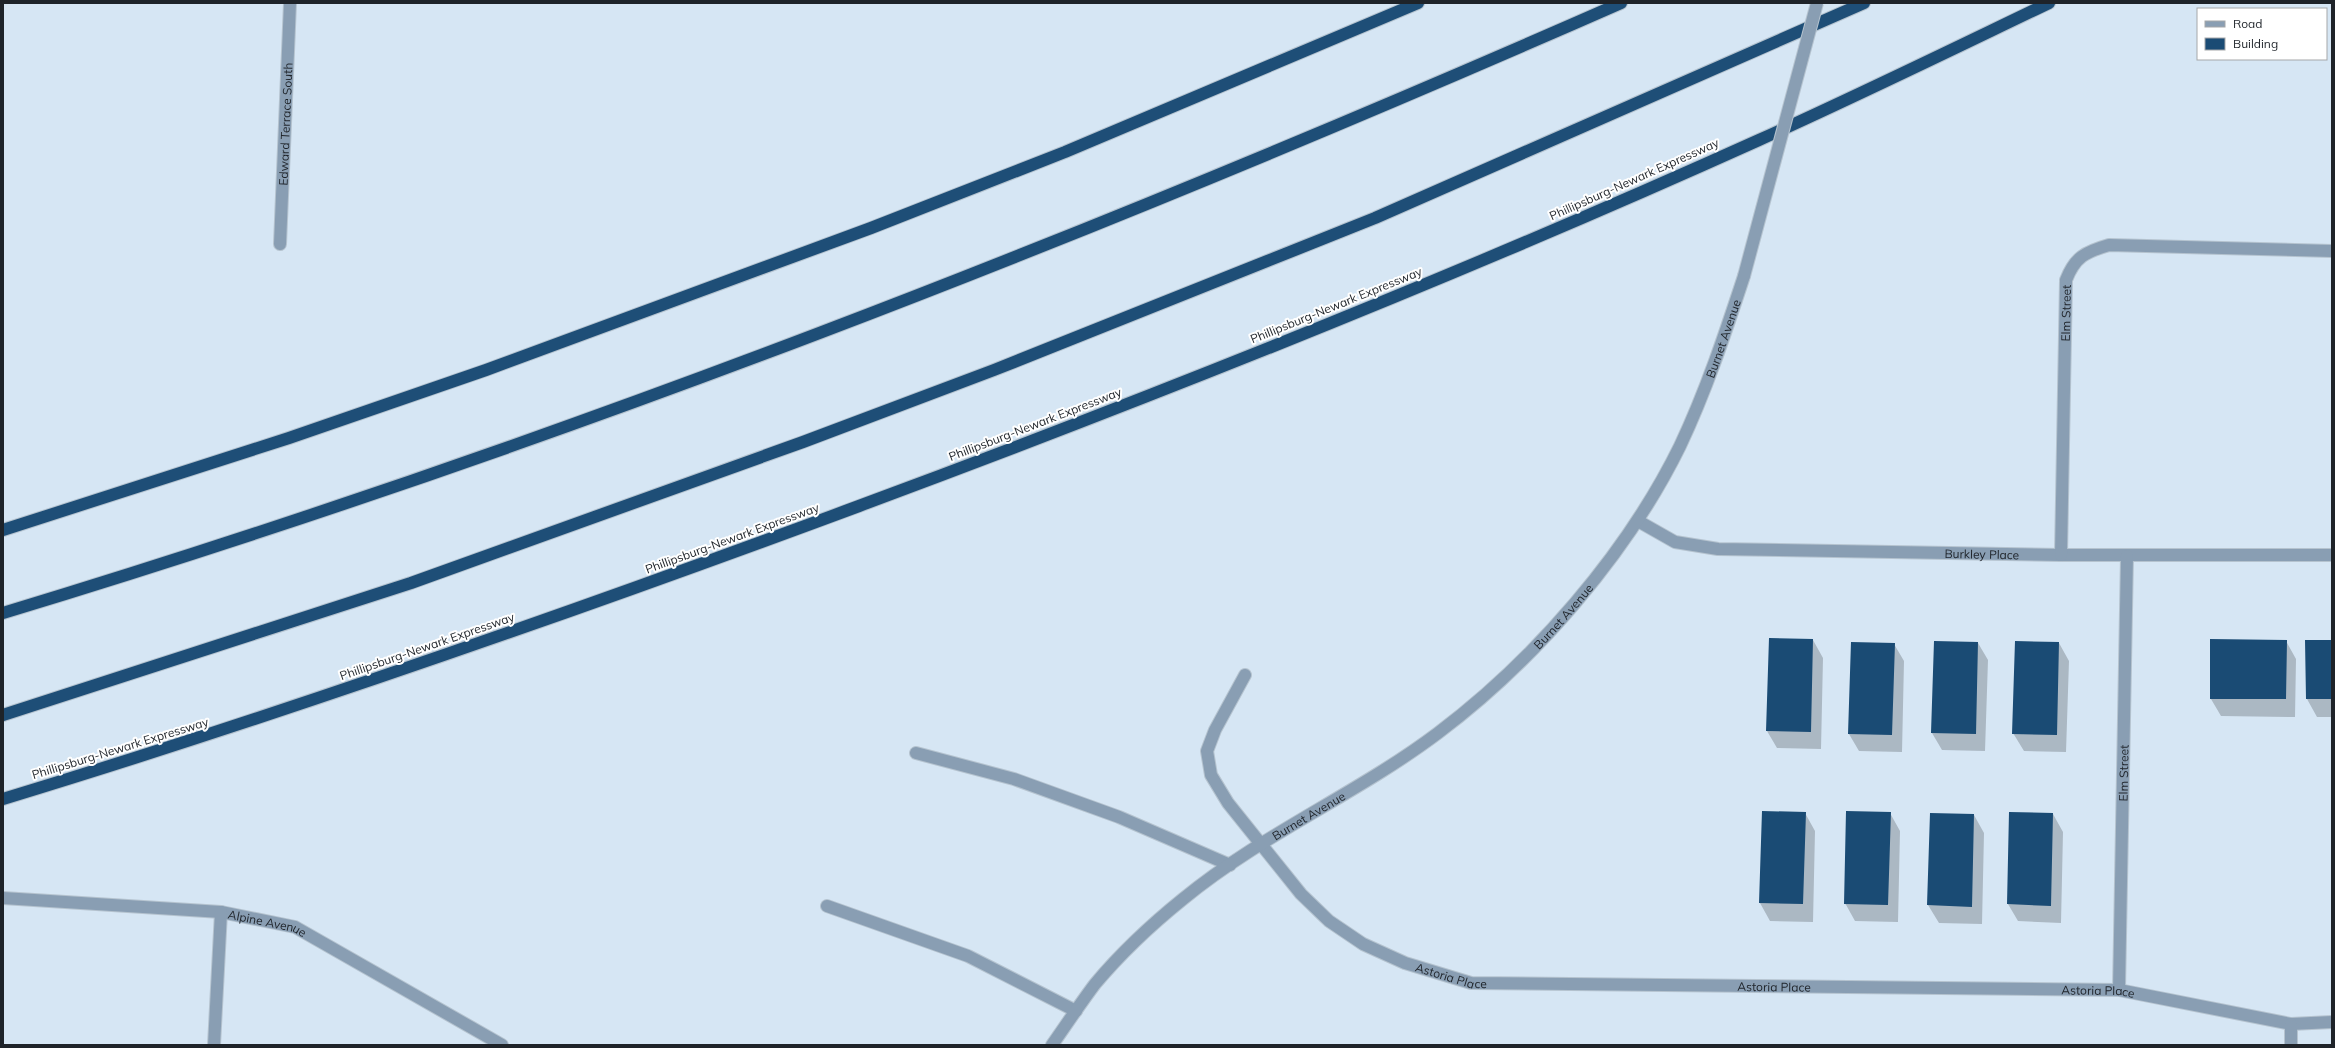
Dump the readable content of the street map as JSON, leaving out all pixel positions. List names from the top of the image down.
{
  "streets": {
    "highway": ["Phillipsburg-Newark Expressway"],
    "street": [
      "Edward Terrace South",
      "Elm Street",
      "Burnet Avenue",
      "Burkley Place",
      "Alpine Avenue",
      "Astoria Place"
    ]
  },
  "crossings": [
    ["Elm Street", "Burkley Place"],
    ["Elm Street", "Astoria Place"],
    ["Burnet Avenue", "Burkley Place"],
    ["Burnet Avenue", "Astoria Place"]
  ],
  "legend": ["Road", "Building"]
}
